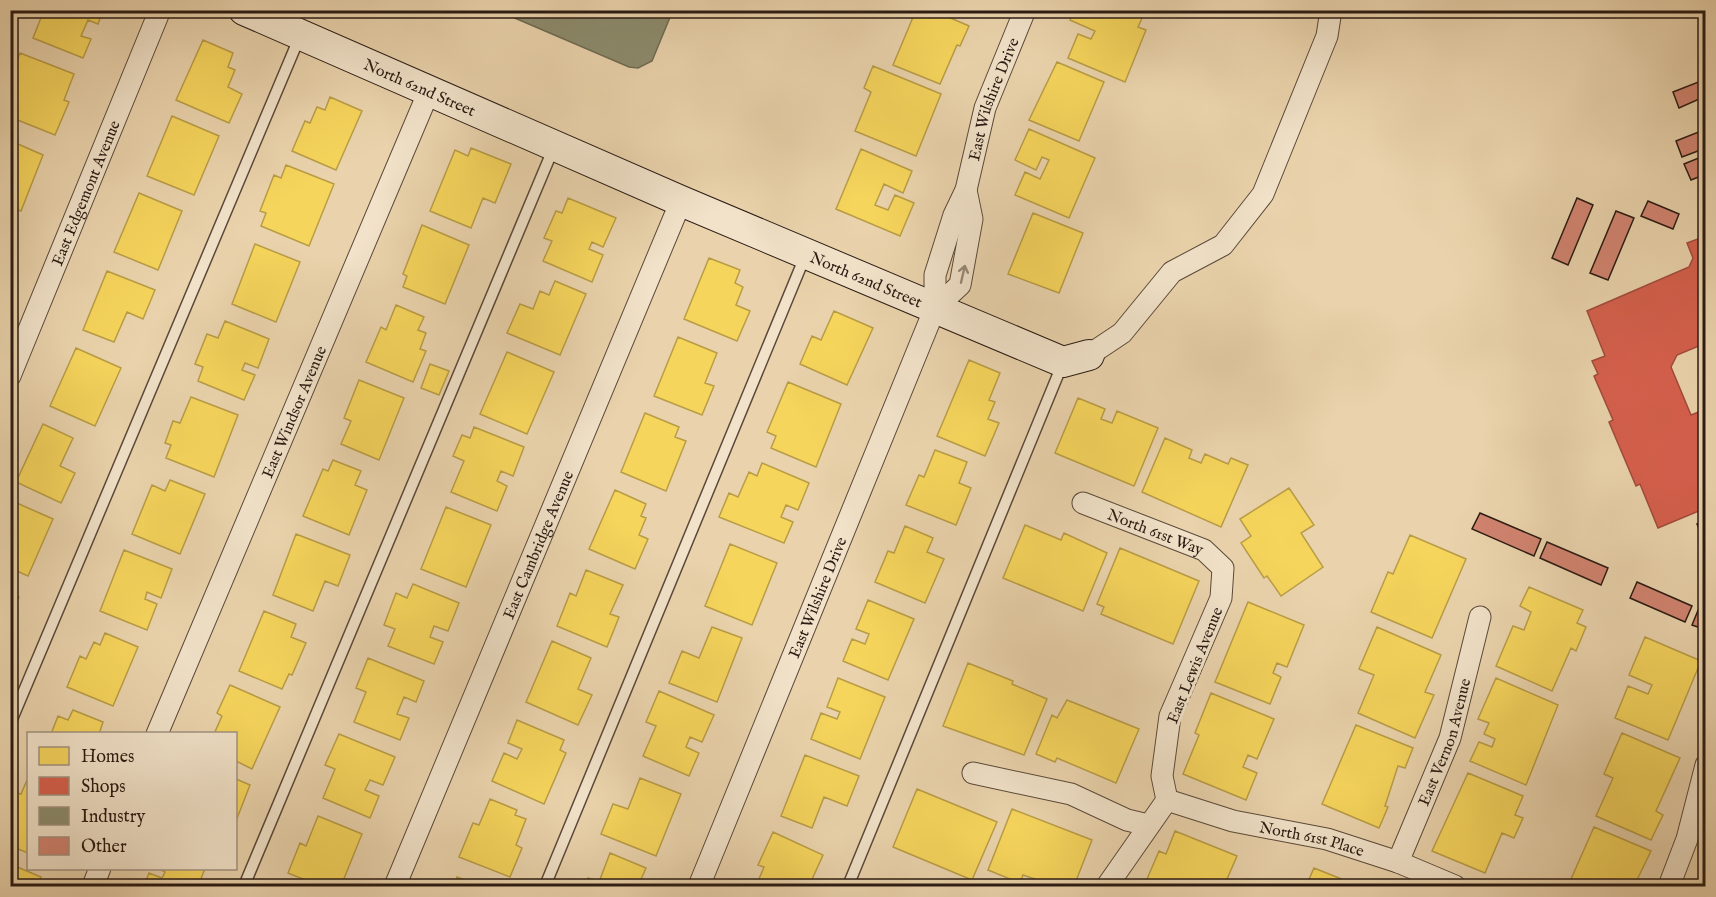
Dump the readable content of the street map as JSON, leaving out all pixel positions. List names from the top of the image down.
{
  "streets": {
    "street": [
      "North 62nd Street",
      "East Wilshire Drive",
      "East Edgemont Avenue",
      "East Windsor Avenue",
      "North 61st Way",
      "East Cambridge Avenue",
      "East Lewis Avenue",
      "East Vernon Avenue",
      "North 61st Place"
    ]
  },
  "crossings": [
    ["North 62nd Street", "East Wilshire Drive"],
    ["North 62nd Street", "East Windsor Avenue"],
    ["North 62nd Street", "East Cambridge Avenue"],
    ["North 61st Way", "East Lewis Avenue"],
    ["East Lewis Avenue", "North 61st Place"],
    ["East Vernon Avenue", "North 61st Place"]
  ],
  "legend": [
    "Homes",
    "Shops",
    "Industry",
    "Other"
  ]
}
